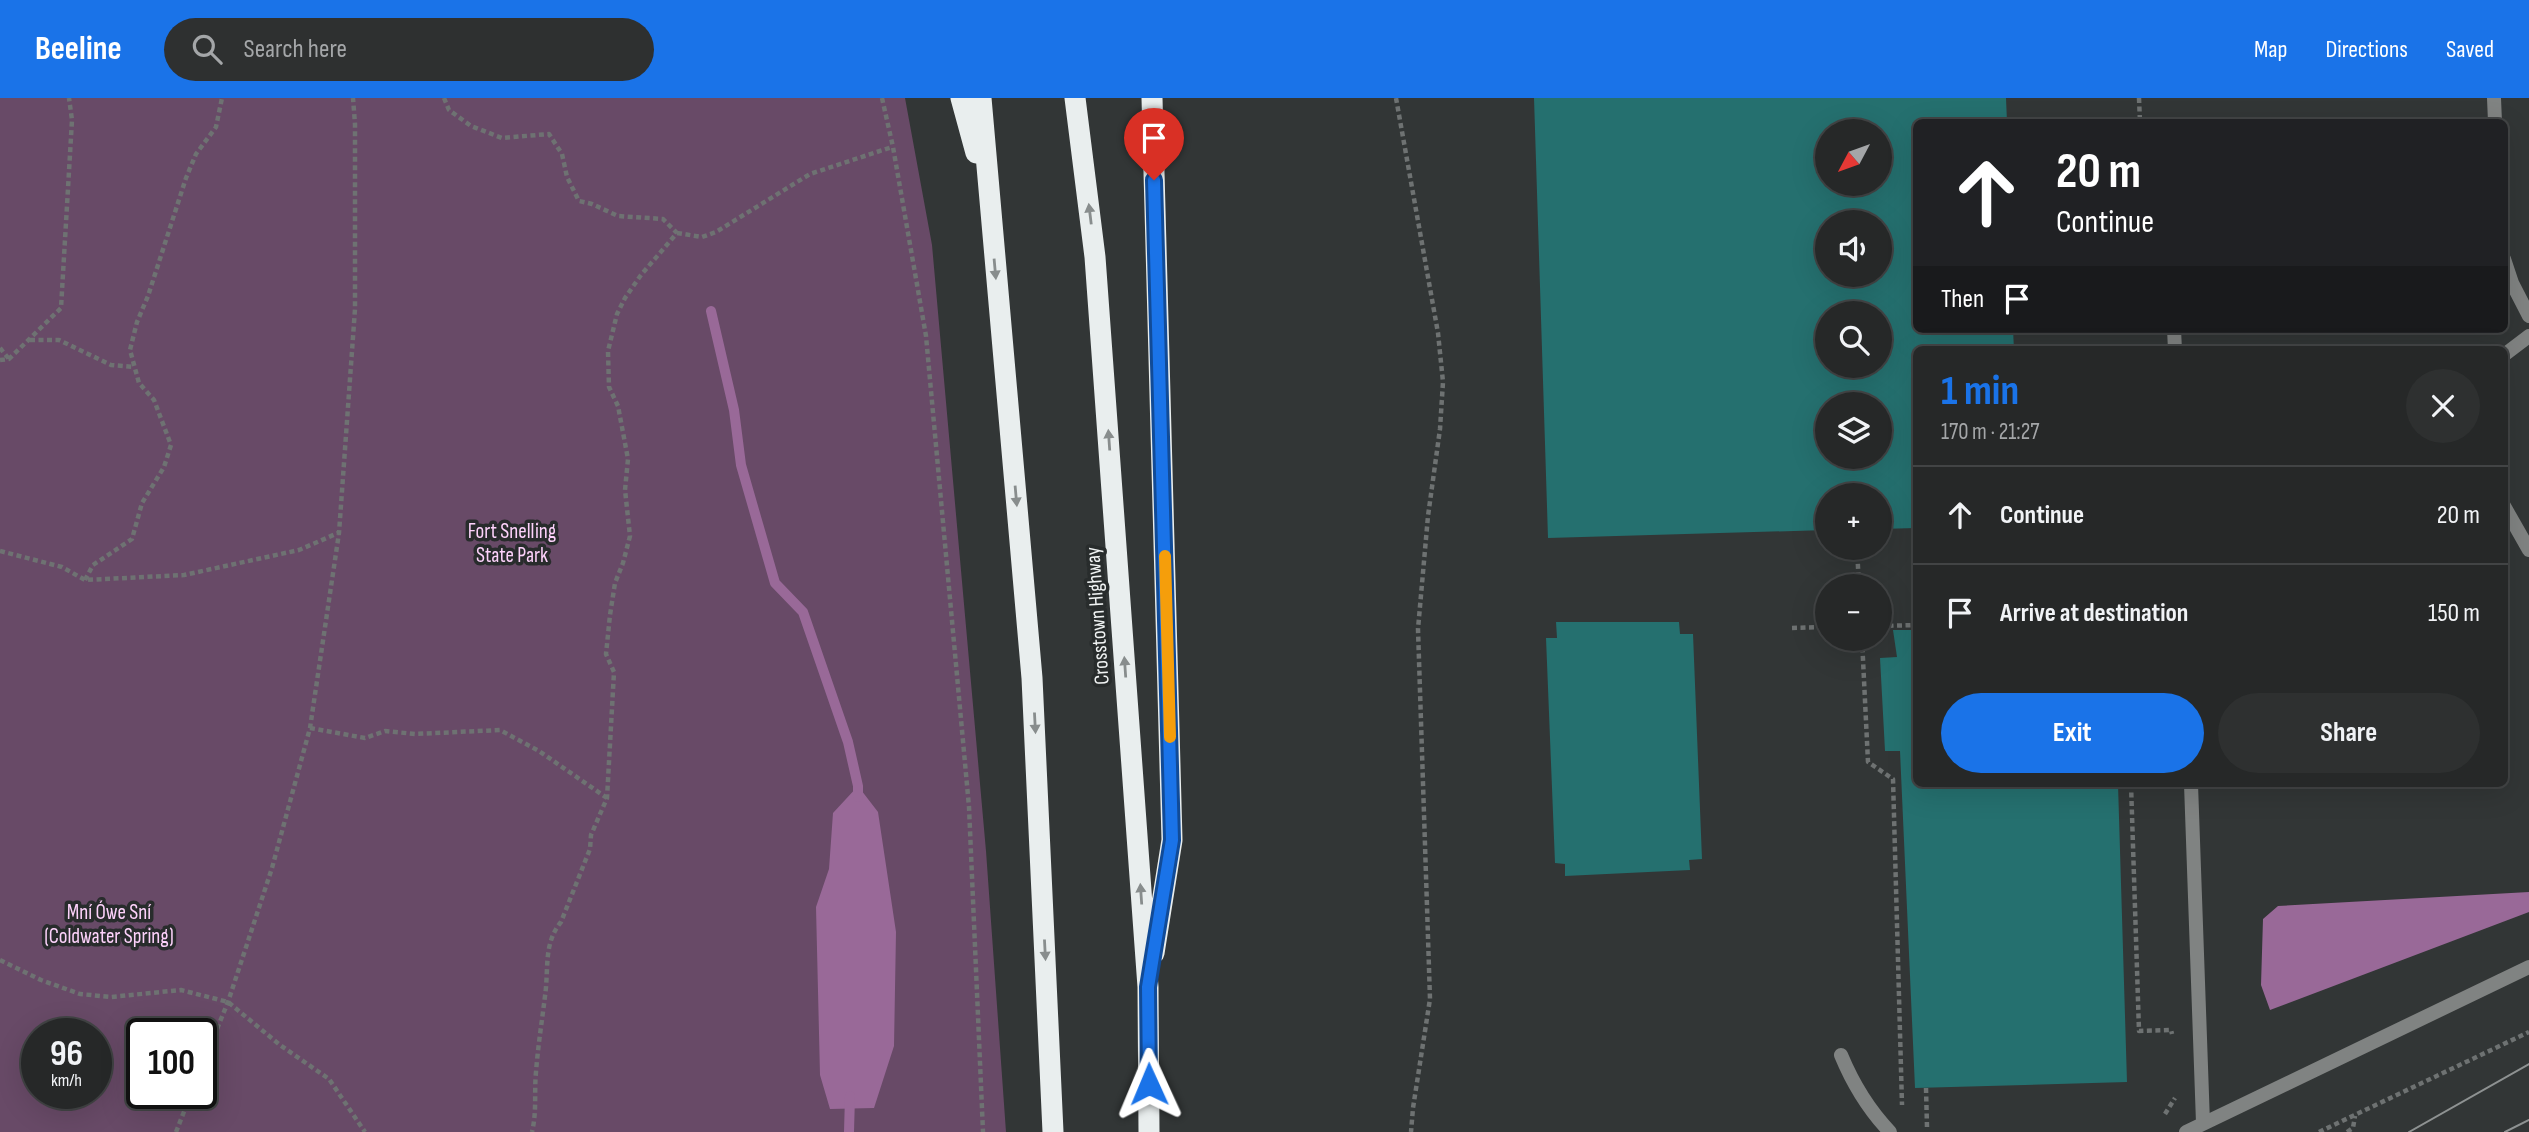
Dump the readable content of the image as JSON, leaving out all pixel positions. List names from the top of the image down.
{
  "streets": {
    "highway": ["Crosstown Highway"]
  },
  "parks": ["Fort Snelling State Park", "Mní Ówe Sní (Coldwater Spring)"],
  "north": "bottom left",
  "page": {
    "header": "Beeline",
    "search": "Search here",
    "nav": ["Map", "Directions", "Saved"],
    "map_buttons": ["+", "−"],
    "turn": ["20 m", "Continue"],
    "then": "Then",
    "heading": ["1 min", "170 m · 21:27"],
    "list": [
      {
        "name": "Continue",
        "value": "20 m"
      },
      {
        "name": "Arrive at destination",
        "value": "150 m"
      }
    ],
    "buttons": ["Exit", "Share"],
    "speed": "96 km/h",
    "limit": "100"
  }
}
